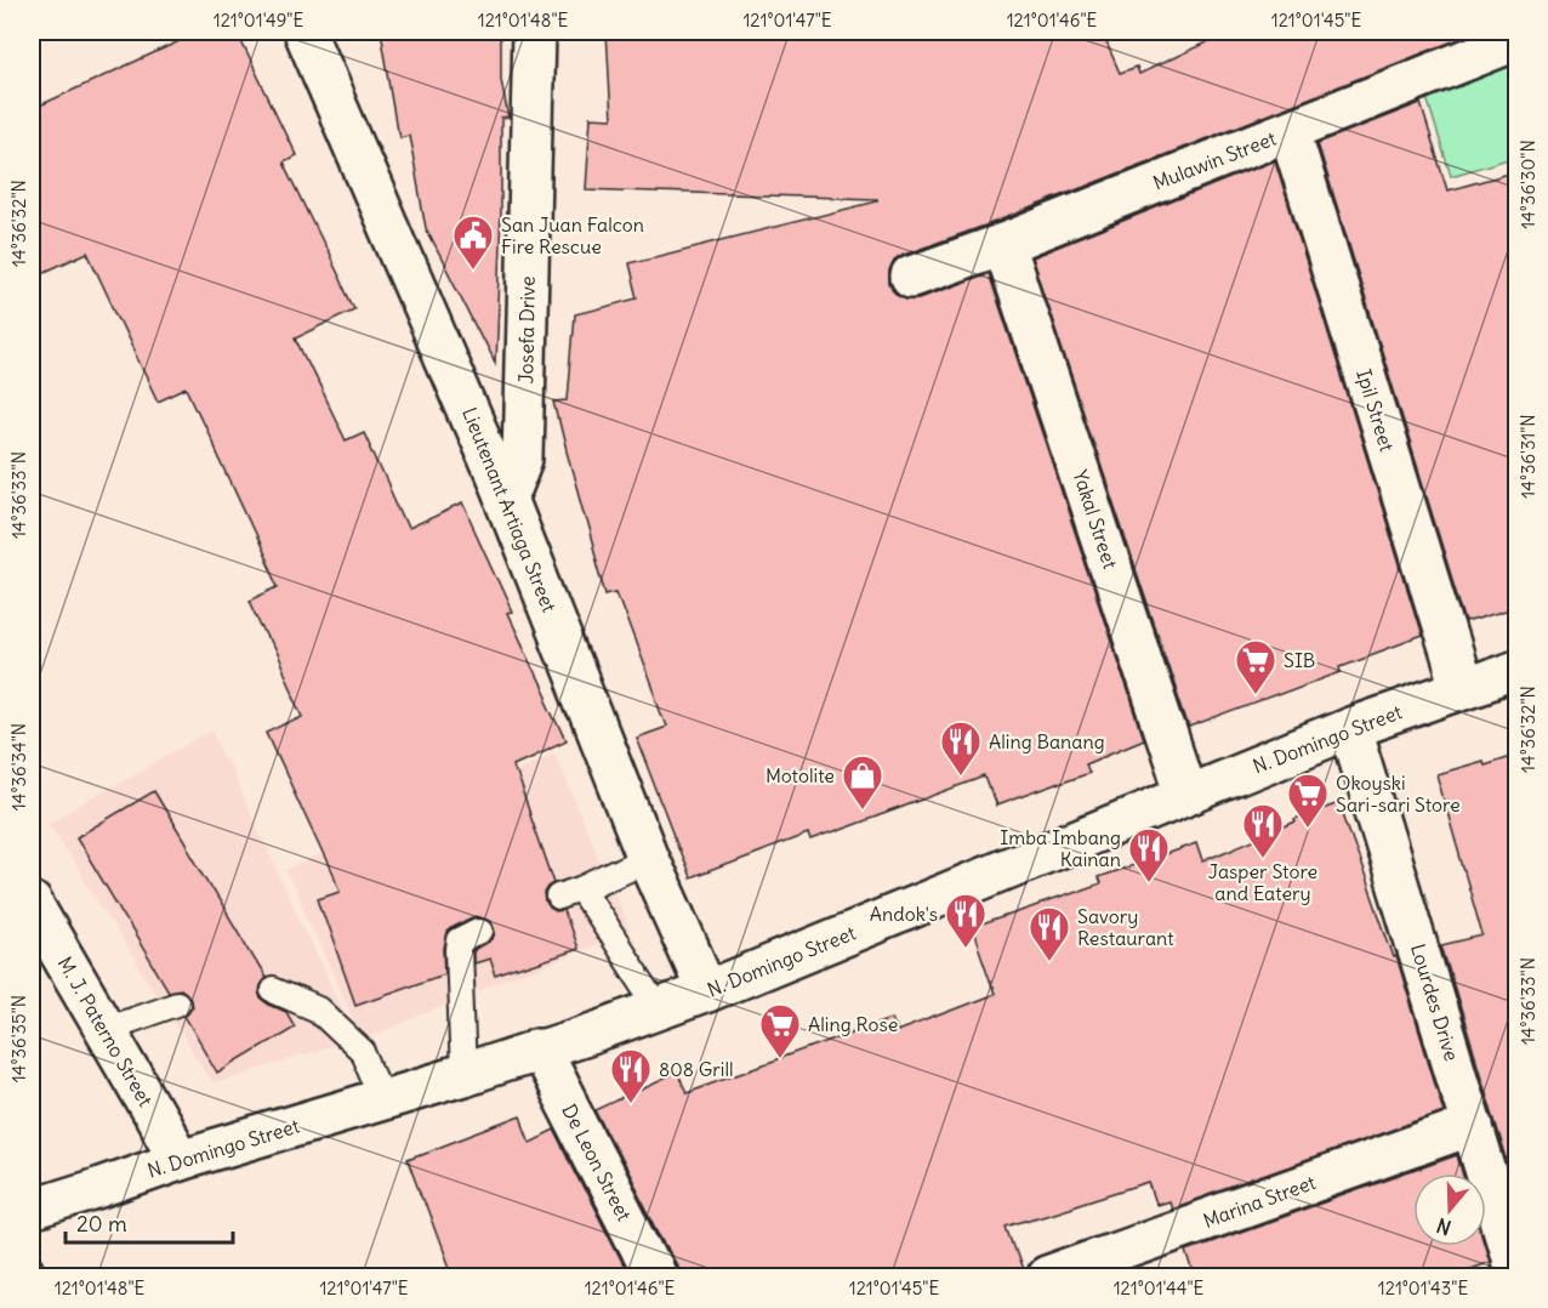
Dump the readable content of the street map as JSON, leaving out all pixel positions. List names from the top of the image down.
{
  "streets": {
    "street": [
      "Mulawin Street",
      "Josefa Drive",
      "Ipil Street",
      "Lieutenant Artiaga Street",
      "Yakal Street",
      "N. Domingo Street",
      "Lourdes Drive",
      "M. J. Paterno Street",
      "De Leon Street",
      "Marina Street"
    ]
  },
  "crossings": [
    ["Mulawin Street", "Ipil Street"],
    ["Mulawin Street", "Yakal Street"],
    ["Josefa Drive", "Lieutenant Artiaga Street"],
    ["Ipil Street", "N. Domingo Street"],
    ["Lieutenant Artiaga Street", "N. Domingo Street"],
    ["Yakal Street", "N. Domingo Street"],
    ["N. Domingo Street", "Lourdes Drive"],
    ["N. Domingo Street", "M. J. Paterno Street"],
    ["N. Domingo Street", "De Leon Street"],
    ["Lourdes Drive", "Marina Street"]
  ],
  "places": {
    "public building": ["San Juan Falcon Fire Rescue"],
    "supermarket": ["SIB", "Okoyski Sari-sari Store", "Aling Rose"],
    "restaurant": [
      "Aling Banang",
      "Jasper Store and Eatery",
      "Imba Imbang Kainan",
      "Andok's",
      "Savory Restaurant",
      "808 Grill"
    ],
    "shop": ["Motolite"]
  },
  "scale_bar": "20 m",
  "north": "bottom",
  "coordinates": [
    "121°01'49\"E",
    "121°01'48\"E",
    "121°01'47\"E",
    "121°01'46\"E",
    "121°01'45\"E",
    "14°36'30\"N",
    "14°36'32\"N",
    "14°36'31\"N",
    "14°36'33\"N",
    "14°36'34\"N",
    "14°36'35\"N",
    "121°01'44\"E",
    "121°01'43\"E"
  ]
}
